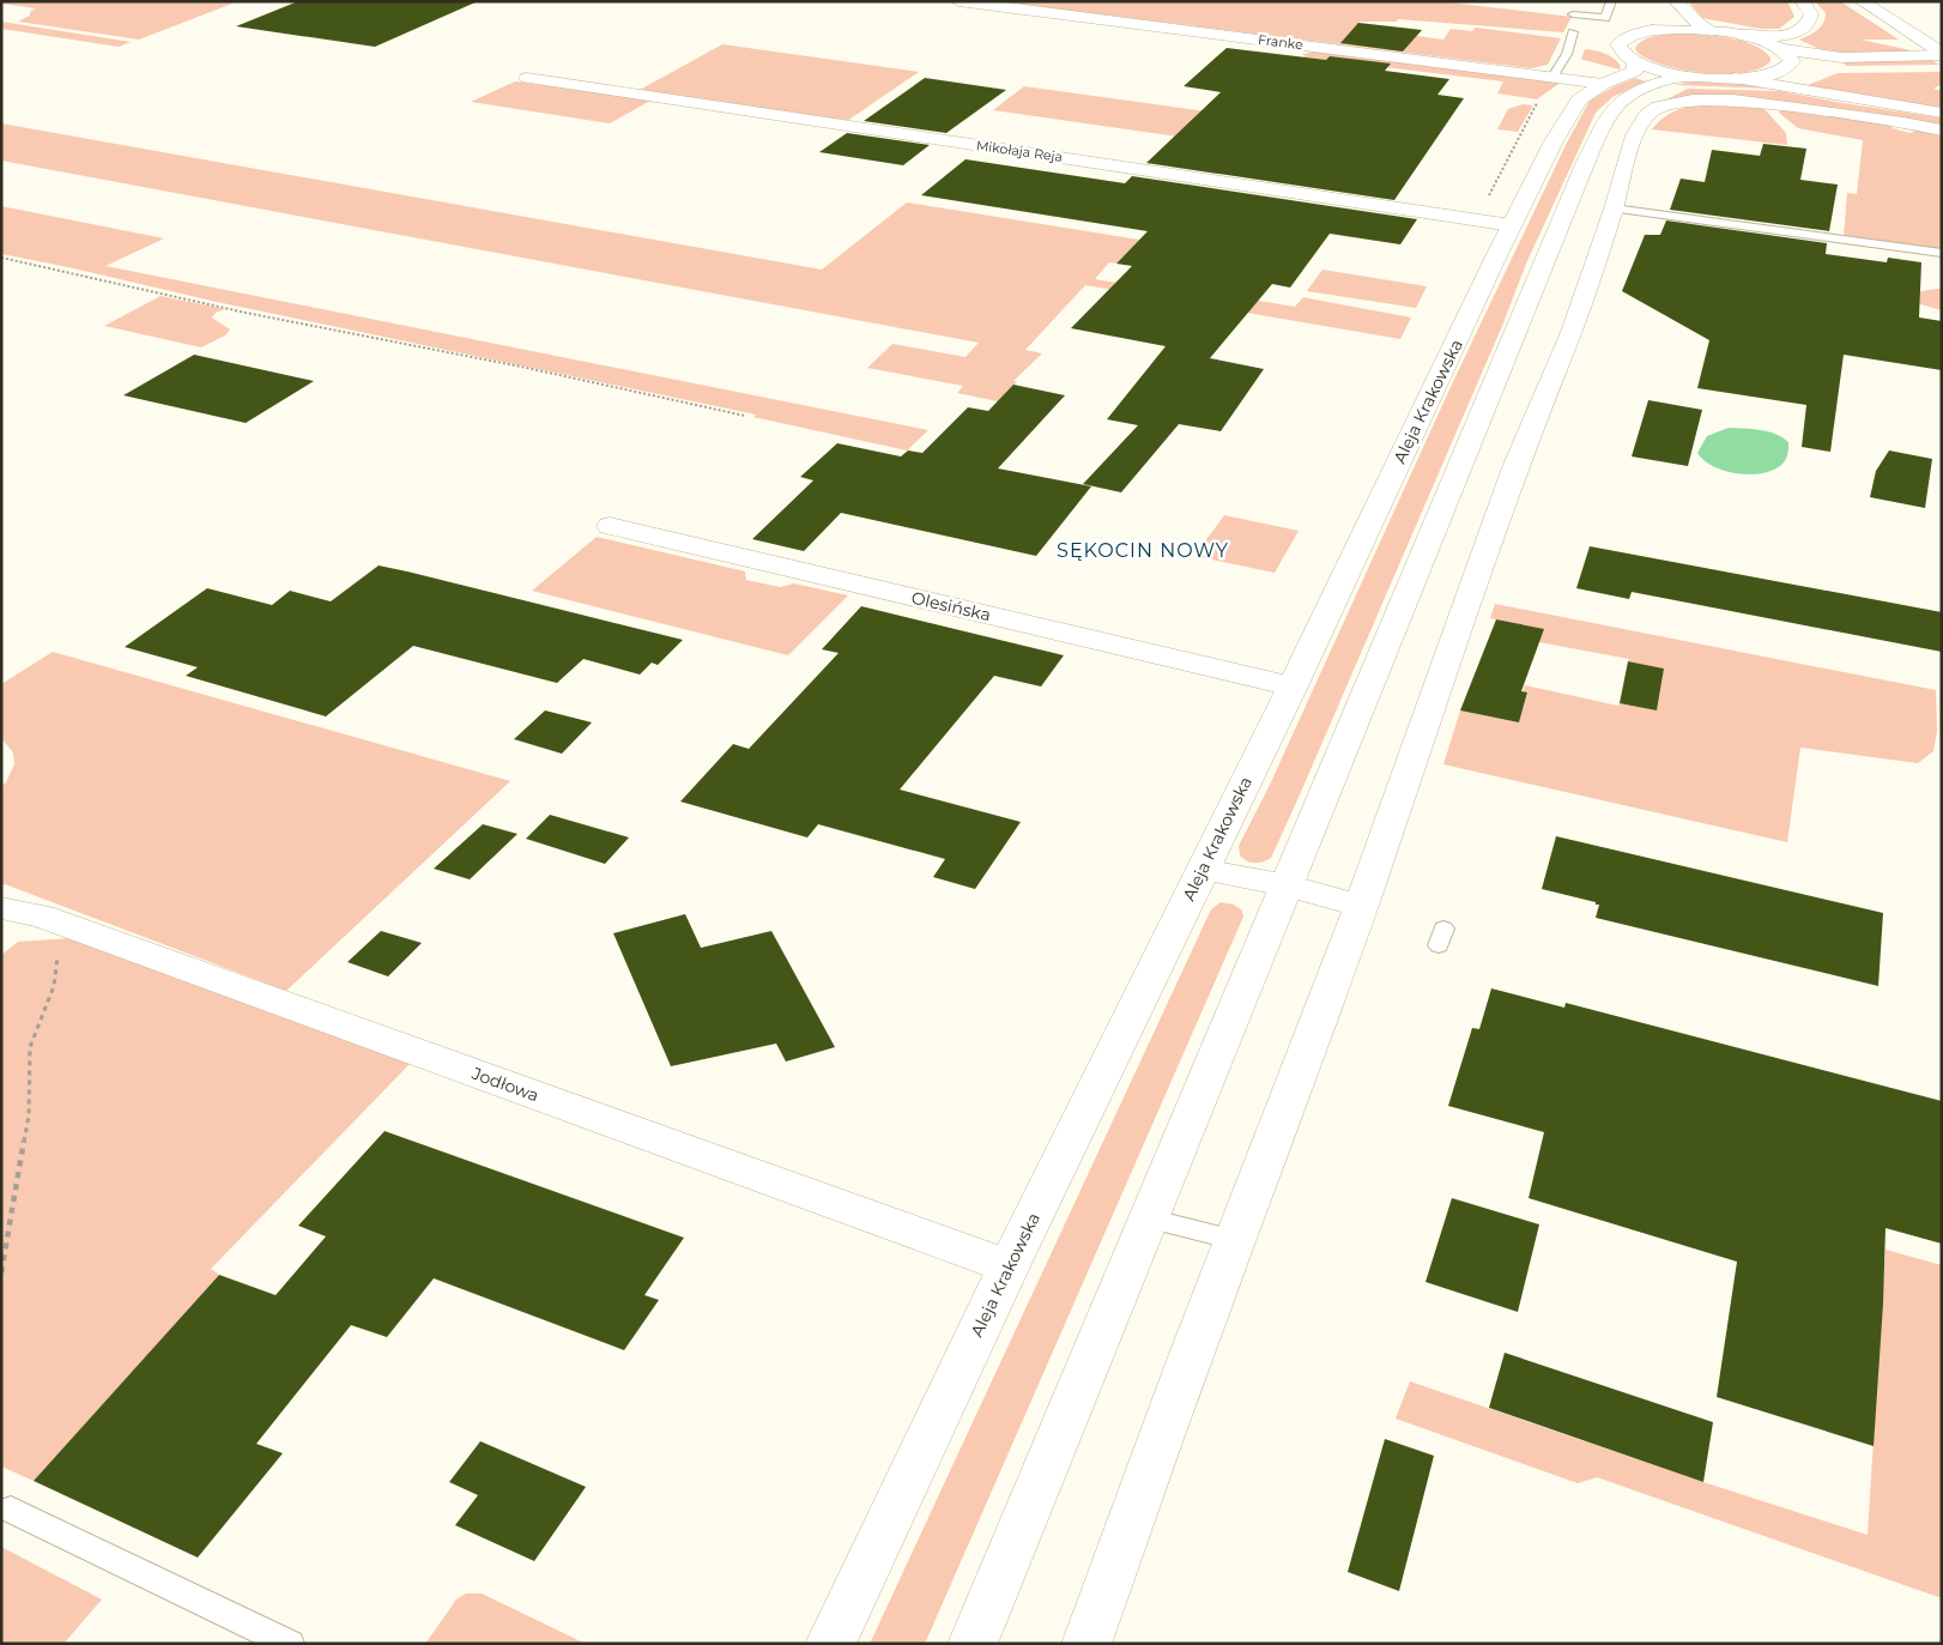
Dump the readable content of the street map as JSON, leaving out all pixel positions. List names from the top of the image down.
{
  "streets": {
    "main road": [
      "Franke",
      "Mikołaja Reja",
      "Aleja Krakowska",
      "Olesińska",
      "Jodłowa"
    ]
  },
  "crossings": [
    ["Franke", "Aleja Krakowska"],
    ["Mikołaja Reja", "Aleja Krakowska"],
    ["Aleja Krakowska", "Olesińska"],
    ["Aleja Krakowska", "Jodłowa"]
  ],
  "districts": ["SĘKOCIN NOWY"]
}
